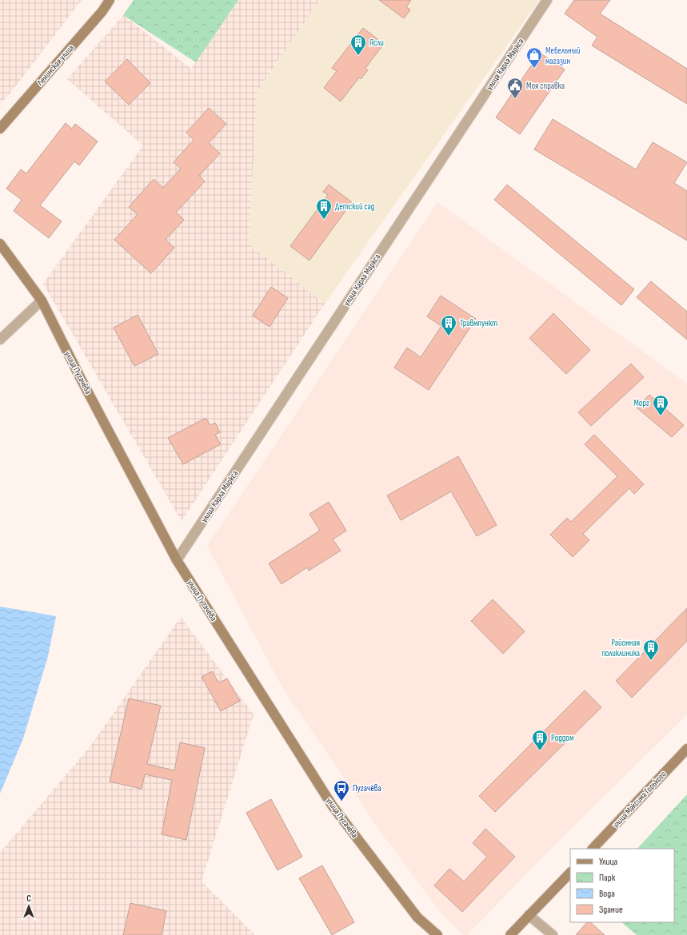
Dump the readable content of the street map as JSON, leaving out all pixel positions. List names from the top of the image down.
{
  "streets": {
    "street": [
      "улица Карла Маркса",
      "Ленинская улица",
      "улица Пугачёва",
      "улица Максима Горького"
    ]
  },
  "crossings": [
    ["улица Карла Маркса", "улица Пугачёва"]
  ],
  "places": {
    "building": [
      "Ясли",
      "Детский сад",
      "Травмпункт",
      "Морг",
      "Районная поликлиника",
      "Роддом"
    ],
    "shop": ["Мебельный магазин"],
    "public building": ["Моя справка"],
    "bus stop": ["Пугачёва"]
  },
  "legend": [
    "Улица",
    "Парк",
    "Вода",
    "Здание"
  ],
  "north": "top"
}
